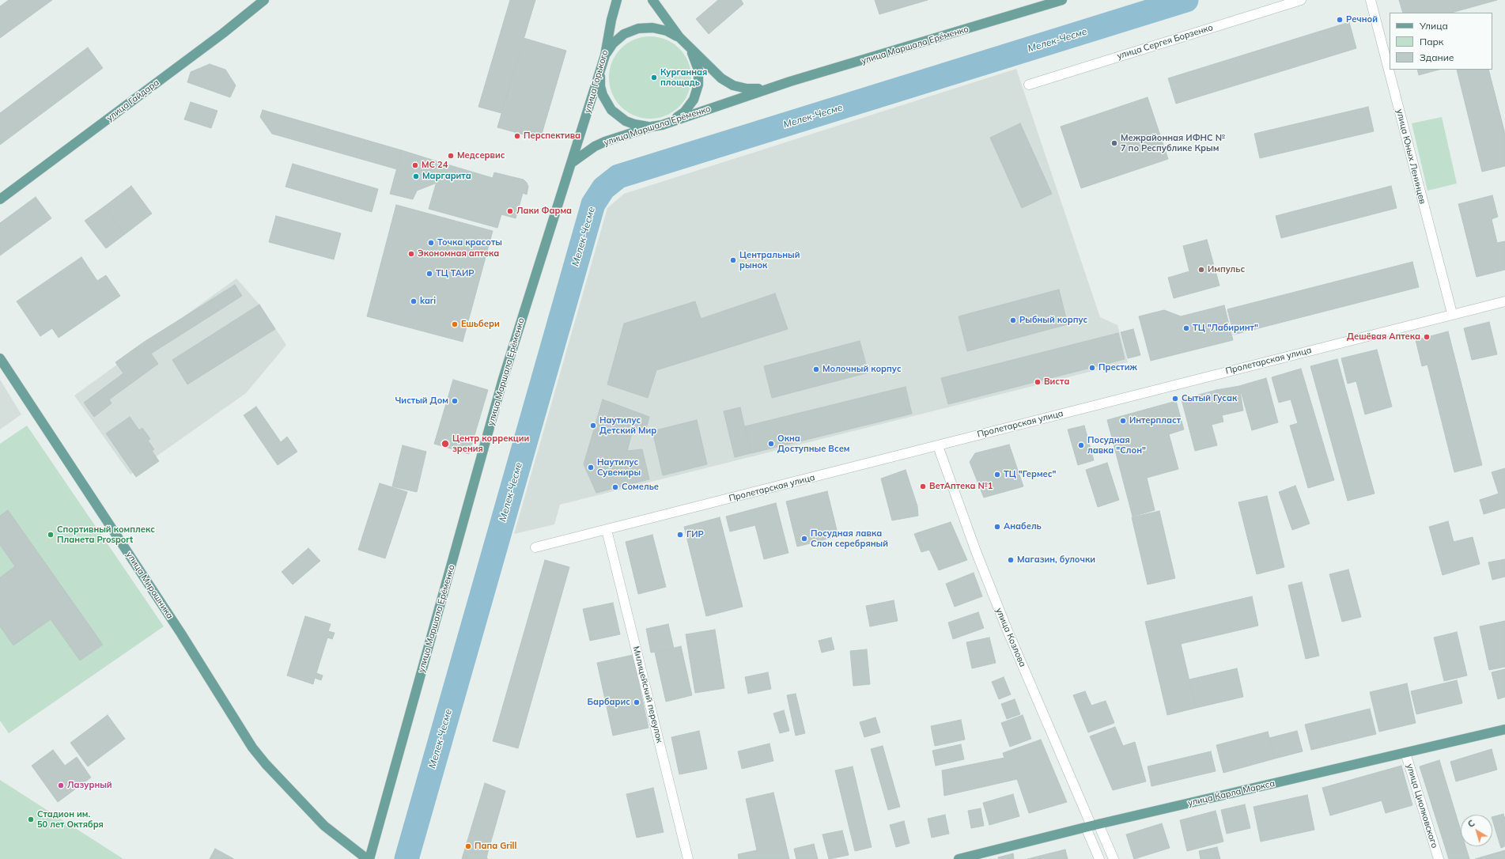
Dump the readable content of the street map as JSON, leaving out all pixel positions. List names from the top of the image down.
{
  "streets": {
    "main road": [
      "улица Маршала Ерёменко",
      "улица Горького",
      "улица Гайдара",
      "улица Мирошника",
      "улица Карла Маркса"
    ],
    "street": [
      "улица Сергея Борзенко",
      "улица Юных Ленинцев",
      "Пролетарская улица",
      "улица Козлова",
      "Милицейский переулок",
      "улица Циолковского"
    ]
  },
  "crossings": [
    ["улица Маршала Ерёменко", "улица Горького"],
    ["улица Юных Ленинцев", "Пролетарская улица"],
    ["Пролетарская улица", "улица Козлова"],
    ["Пролетарская улица", "Милицейский переулок"],
    ["улица Козлова", "улица Карла Маркса"],
    ["улица Карла Маркса", "улица Циолковского"]
  ],
  "water": ["Мелек-Чесме"],
  "places": [
    "Речной",
    "Курганная площадь",
    "Перспектива",
    "Межрайонная ИФНС № 7 по Республике Крым",
    "Медсервис",
    "МС 24",
    "Маргарита",
    "Лаки Фарма",
    "Точка красоты",
    "Экономная аптека",
    "Центральный рынок",
    "Импульс",
    "ТЦ ТАИР",
    "kari",
    "Рыбный корпус",
    "Ешьбери",
    "ТЦ \"Лабиринт\"",
    "Дешёвая Аптека",
    "Престиж",
    "Молочный корпус",
    "Виста",
    "Сытый Гусак",
    "Чистый Дом",
    "Интерпласт",
    "Наутилус Детский Мир",
    "Центр коррекции зрения",
    "Окна Доступные Всем",
    "Посудная лавка \"Слон\"",
    "Наутилус Сувениры",
    "ТЦ \"Гермес\"",
    "ВетАптека №1",
    "Сомелье",
    "Анабель",
    "Спортивный комплекс Планета Prosport",
    "ГИР",
    "Посудная лавка Слон серебряный",
    "Магазин, булочки",
    "Барбарис",
    "Лазурный",
    "Стадион им. 50 лет Октября",
    "Папа Grill"
  ],
  "legend": ["Улица", "Парк", "Здание"],
  "north": "top left"
}
